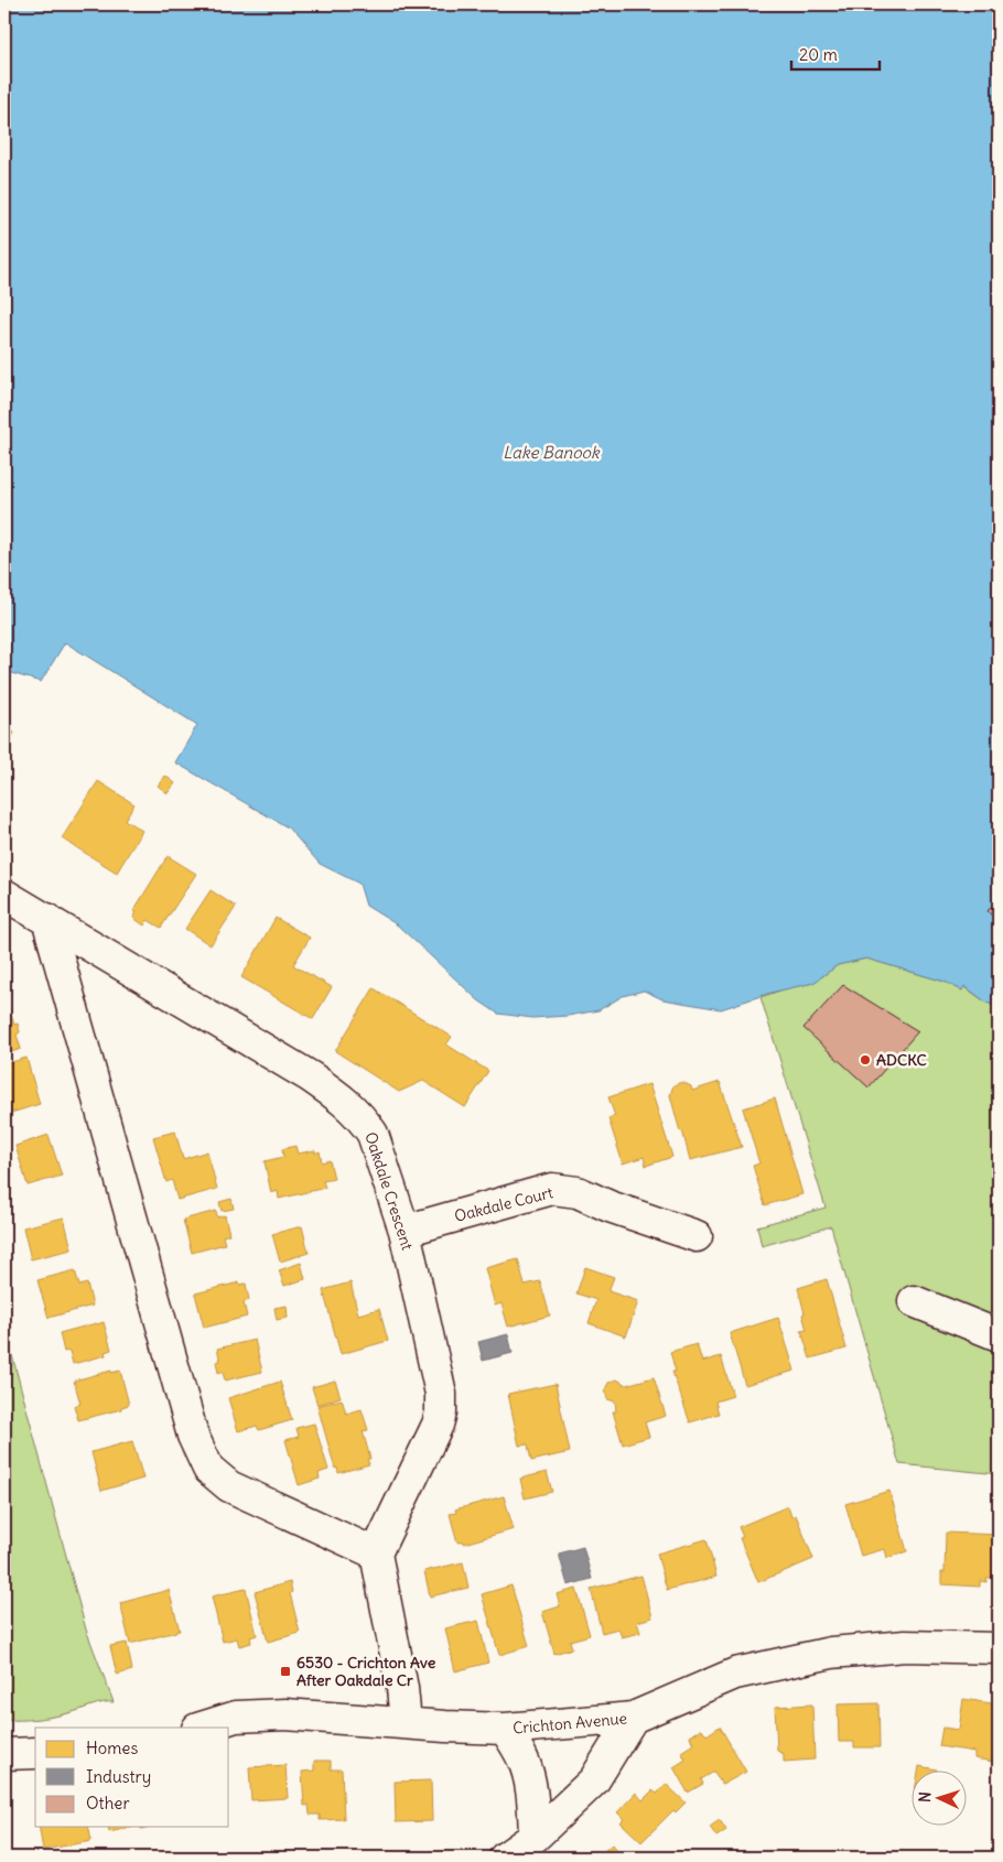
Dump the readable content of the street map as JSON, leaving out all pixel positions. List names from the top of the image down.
{
  "streets": {
    "street": ["Oakdale Crescent", "Oakdale Court", "Crichton Avenue"]
  },
  "crossings": [
    ["Oakdale Crescent", "Oakdale Court"]
  ],
  "water": ["Lake Banook"],
  "places": {
    "other": ["ADCKC"],
    "transit": ["6530 - Crichton Ave After Oakdale Cr"]
  },
  "legend": ["Homes", "Industry", "Other"],
  "scale_bar": "20 m",
  "north": "left"
}
